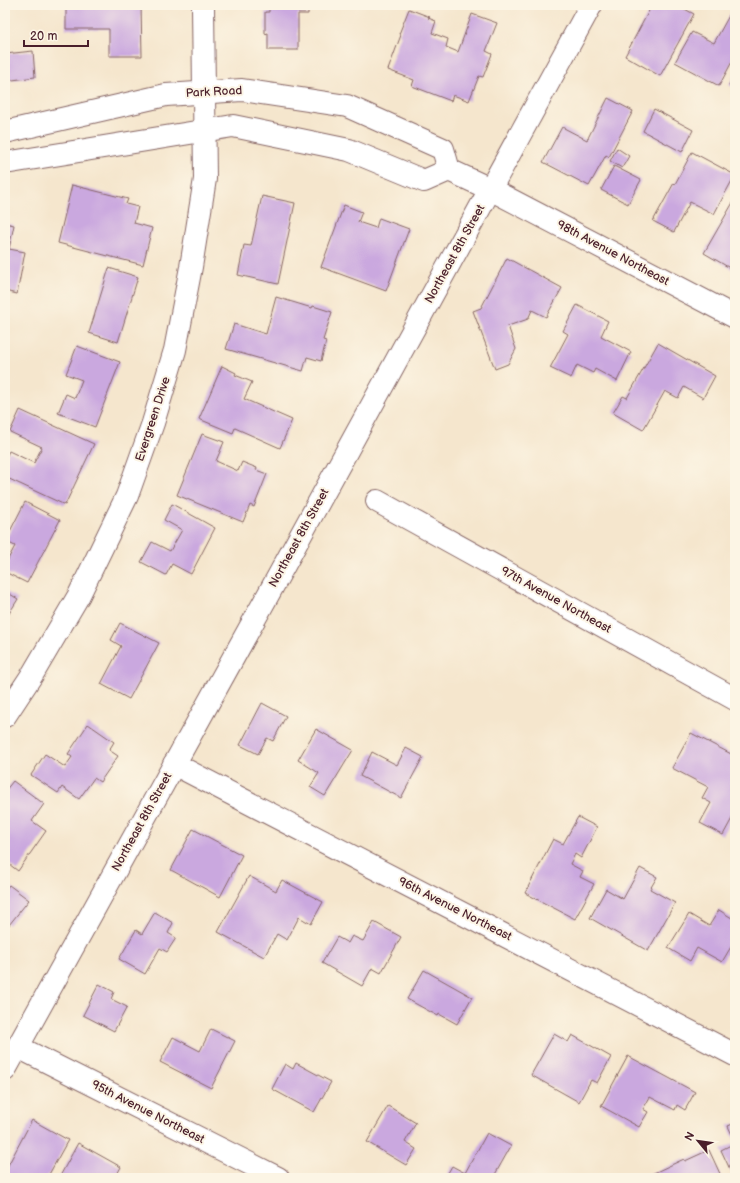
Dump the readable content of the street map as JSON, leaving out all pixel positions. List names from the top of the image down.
{
  "streets": {
    "street": [
      "Park Road",
      "98th Avenue Northeast",
      "Northeast 8th Street",
      "Evergreen Drive",
      "97th Avenue Northeast",
      "96th Avenue Northeast",
      "95th Avenue Northeast"
    ]
  },
  "crossings": [
    ["Park Road", "Evergreen Drive"],
    ["98th Avenue Northeast", "Northeast 8th Street"],
    ["Northeast 8th Street", "96th Avenue Northeast"],
    ["Northeast 8th Street", "95th Avenue Northeast"]
  ],
  "scale_bar": "20 m",
  "north": "top left"
}
